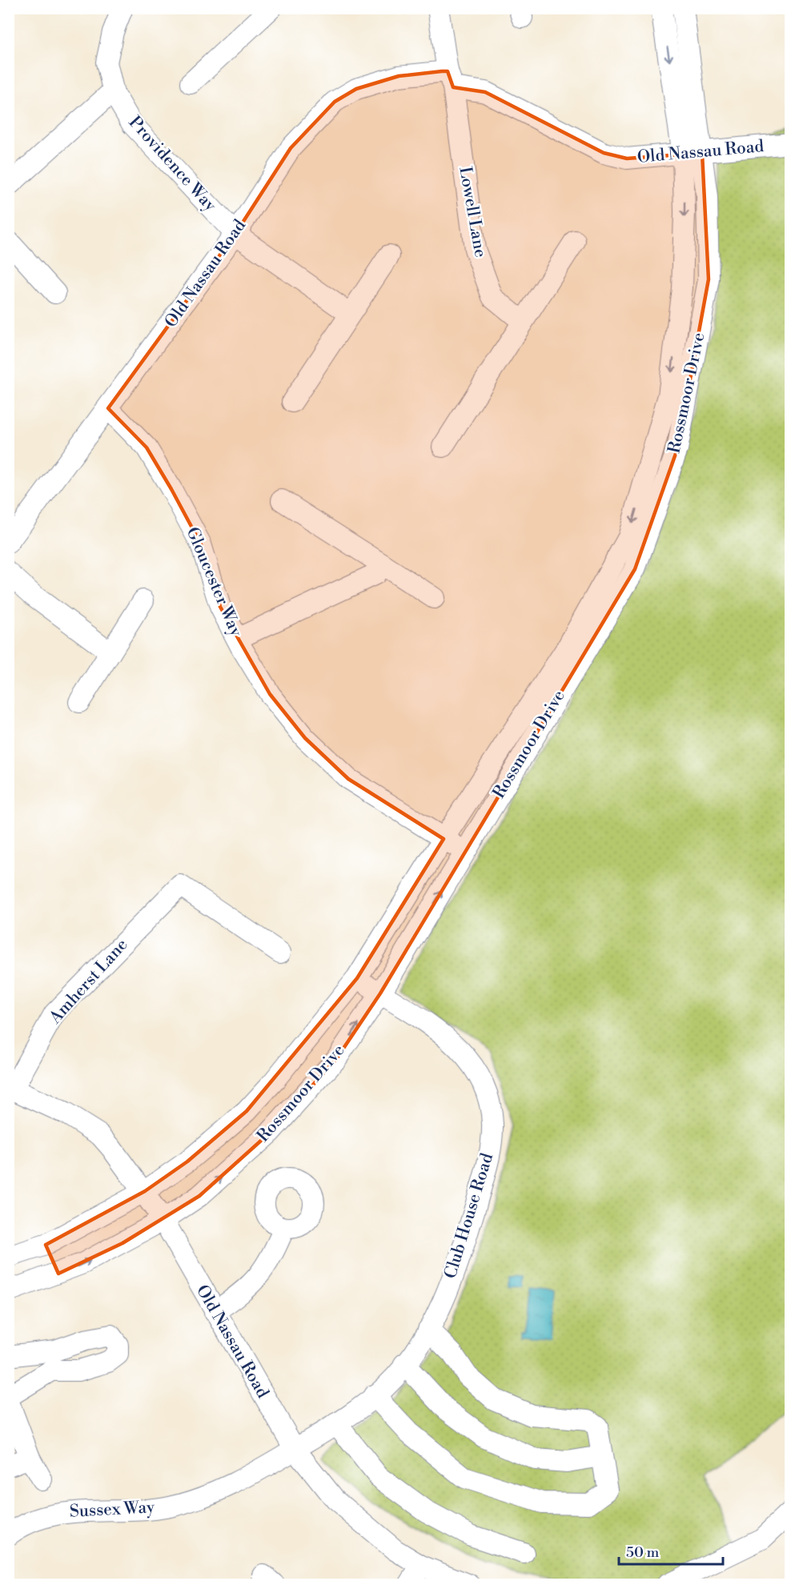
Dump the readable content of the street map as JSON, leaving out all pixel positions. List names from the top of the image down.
{
  "streets": {
    "street": [
      "Old Nassau Road",
      "Providence Way",
      "Lowell Lane",
      "Rossmoor Drive",
      "Gloucester Way",
      "Amherst Lane",
      "Club House Road",
      "Sussex Way"
    ]
  },
  "crossings": [
    ["Old Nassau Road", "Providence Way"],
    ["Old Nassau Road", "Lowell Lane"],
    ["Old Nassau Road", "Rossmoor Drive"],
    ["Old Nassau Road", "Gloucester Way"],
    ["Old Nassau Road", "Amherst Lane"],
    ["Old Nassau Road", "Club House Road"],
    ["Old Nassau Road", "Sussex Way"],
    ["Rossmoor Drive", "Gloucester Way"],
    ["Rossmoor Drive", "Club House Road"],
    ["Club House Road", "Sussex Way"]
  ],
  "scale_bar": "50 m"
}
